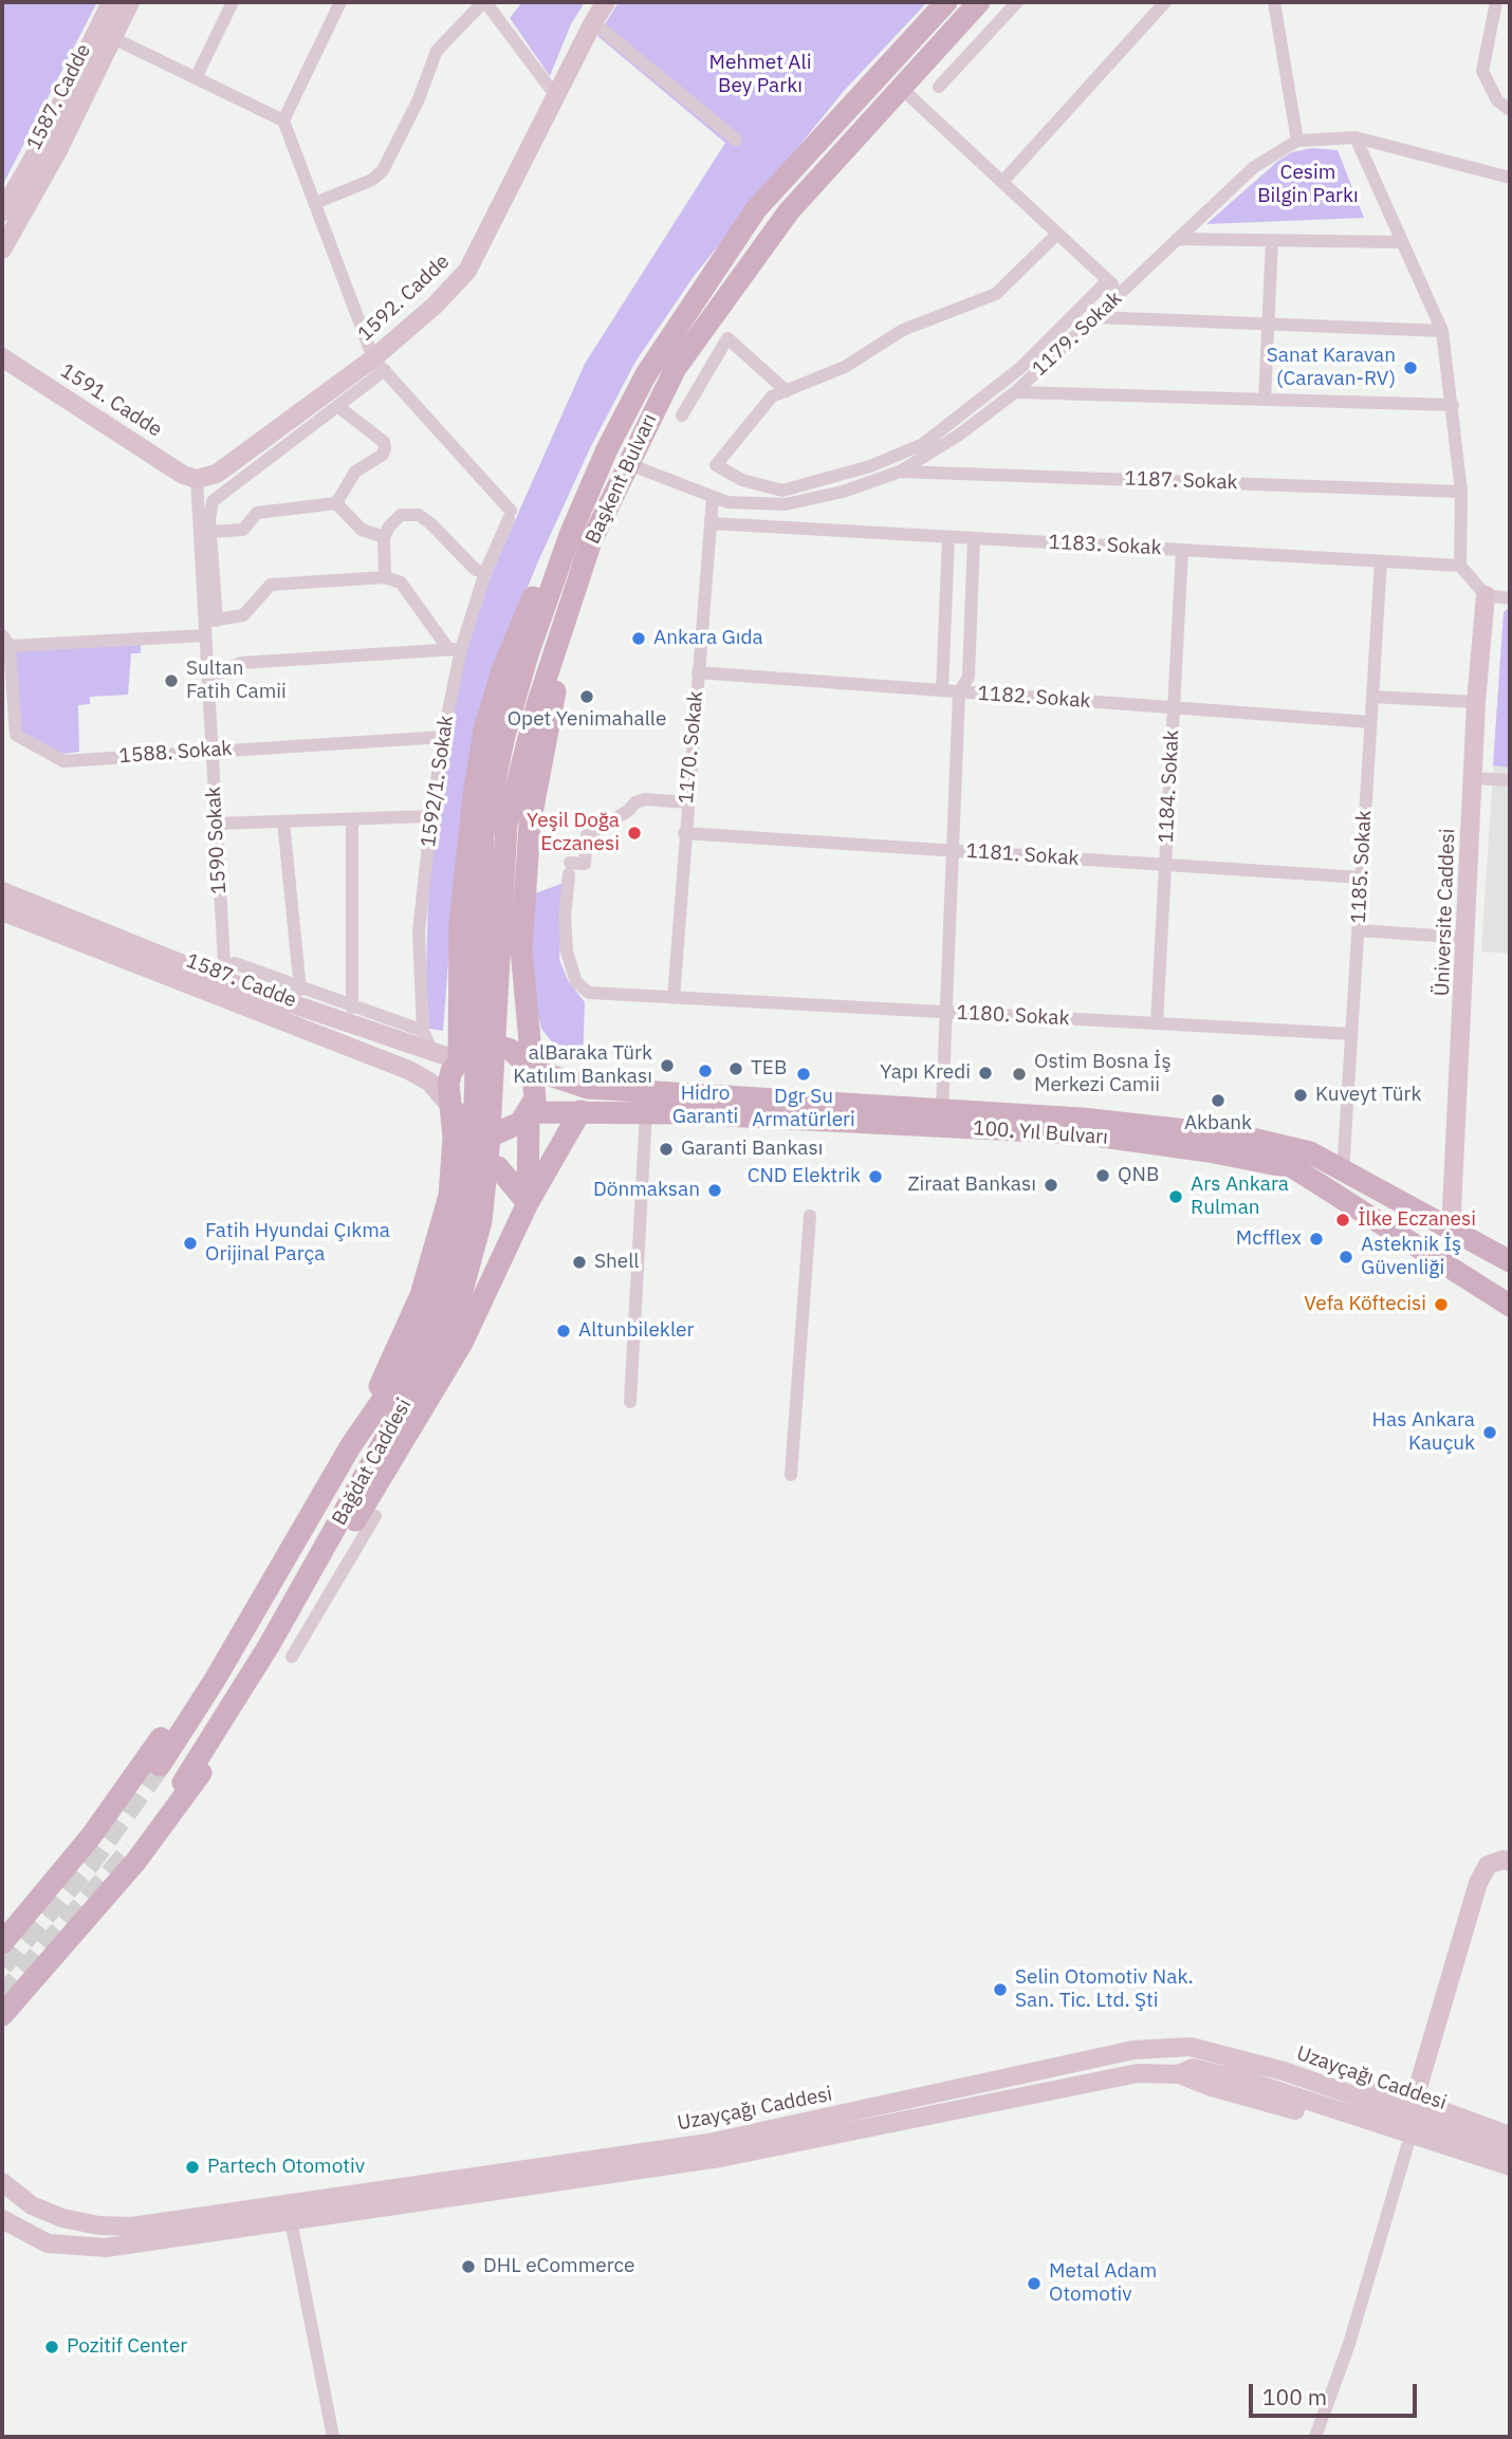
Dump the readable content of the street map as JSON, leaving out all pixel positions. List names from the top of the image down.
{
  "streets": {
    "main road": [
      "1587. Cadde",
      "1592. Cadde",
      "1591. Cadde",
      "Başkent Bulvarı",
      "Üniversite Caddesi",
      "100. Yıl Bulvarı",
      "Bağdat Caddesi",
      "Uzayçağı Caddesi"
    ],
    "street": [
      "1179. Sokak",
      "1187. Sokak",
      "1183. Sokak",
      "1182. Sokak",
      "1170. Sokak",
      "1588. Sokak",
      "1592/1. Sokak",
      "1184. Sokak",
      "1590 Sokak",
      "1181. Sokak",
      "1185. Sokak",
      "1180. Sokak"
    ]
  },
  "crossings": [
    ["1587. Cadde", "Başkent Bulvarı"],
    ["1587. Cadde", "1592/1. Sokak"],
    ["1587. Cadde", "1590 Sokak"],
    ["1587. Cadde", "100. Yıl Bulvarı"],
    ["1587. Cadde", "Bağdat Caddesi"],
    ["1592. Cadde", "1591. Cadde"],
    ["1592. Cadde", "1592/1. Sokak"],
    ["1592. Cadde", "1590 Sokak"],
    ["1179. Sokak", "Başkent Bulvarı"],
    ["1179. Sokak", "1187. Sokak"],
    ["1179. Sokak", "1170. Sokak"],
    ["1591. Cadde", "1590 Sokak"],
    ["Başkent Bulvarı", "100. Yıl Bulvarı"],
    ["Başkent Bulvarı", "Bağdat Caddesi"],
    ["1183. Sokak", "1170. Sokak"],
    ["1183. Sokak", "1184. Sokak"],
    ["1183. Sokak", "1185. Sokak"],
    ["1182. Sokak", "1170. Sokak"],
    ["1182. Sokak", "1184. Sokak"],
    ["1182. Sokak", "1185. Sokak"],
    ["1170. Sokak", "1181. Sokak"],
    ["1170. Sokak", "1180. Sokak"],
    ["1588. Sokak", "1592/1. Sokak"],
    ["1588. Sokak", "1590 Sokak"],
    ["1184. Sokak", "1181. Sokak"],
    ["1184. Sokak", "1180. Sokak"],
    ["1181. Sokak", "1185. Sokak"],
    ["1185. Sokak", "1180. Sokak"],
    ["1185. Sokak", "100. Yıl Bulvarı"],
    ["Üniversite Caddesi", "100. Yıl Bulvarı"],
    ["100. Yıl Bulvarı", "Bağdat Caddesi"]
  ],
  "parks": ["Mehmet Ali Bey Parkı", "Cesim Bilgin Parkı"],
  "places": [
    "Sanat Karavan (Caravan-RV)",
    "Ankara Gıda",
    "Sultan Fatih Camii",
    "Opet Yenimahalle",
    "Yeşil Doğa Eczanesi",
    "alBaraka Türk Katılım Bankası",
    "TEB",
    "Hidro Garanti",
    "Yapı Kredi",
    "Dgr Su Armatürleri",
    "Ostim Bosna İş Merkezi Camii",
    "Kuveyt Türk",
    "Akbank",
    "Garanti Bankası",
    "QNB",
    "CND Elektrik",
    "Ziraat Bankası",
    "Dönmaksan",
    "Ars Ankara Rulman",
    "İlke Eczanesi",
    "Mcfflex",
    "Fatih Hyundai Çıkma Orijinal Parça",
    "Asteknik İş Güvenliği",
    "Shell",
    "Vefa Köftecisi",
    "Altunbilekler",
    "Has Ankara Kauçuk",
    "Selin Otomotiv Nak. San. Tic. Ltd. Şti",
    "Partech Otomotiv",
    "DHL eCommerce",
    "Metal Adam Otomotiv",
    "Pozitif Center"
  ],
  "scale_bar": "100 m"
}
